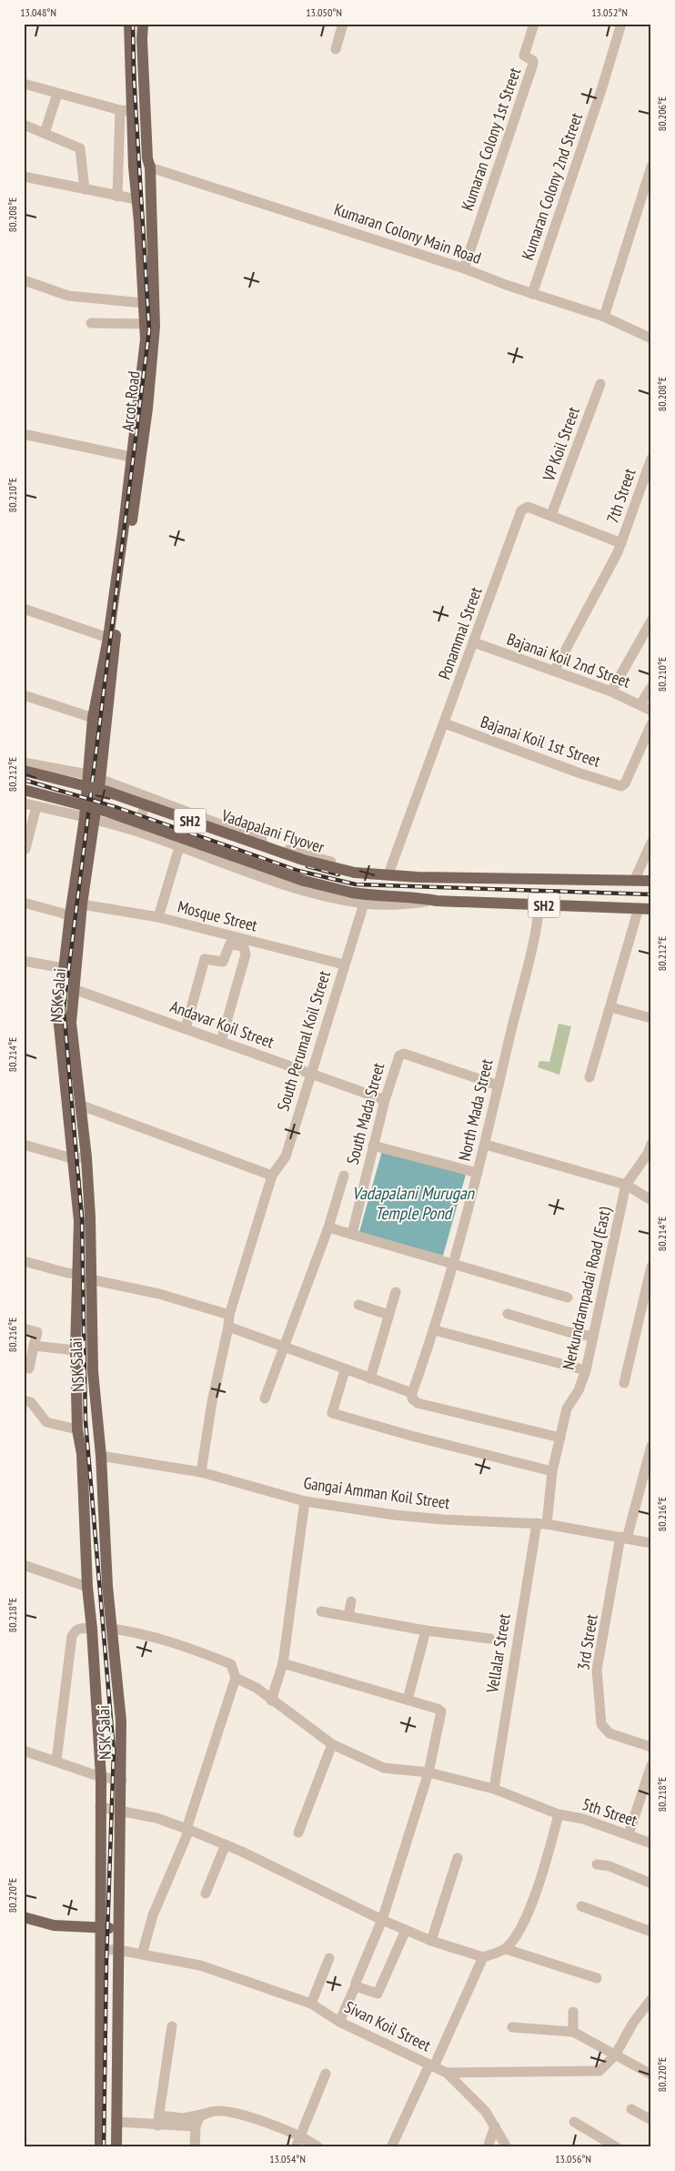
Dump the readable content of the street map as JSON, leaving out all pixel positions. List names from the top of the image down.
{
  "streets": {
    "main road": [
      "Arcot Road",
      "SH2",
      "Vadapalani Flyover",
      "NSK Salai"
    ],
    "street": [
      "Kumaran Colony 1st Street",
      "Kumaran Colony 2nd Street",
      "Kumaran Colony Main Road",
      "VP Koil Street",
      "7th Street",
      "Ponammal Street",
      "Bajanai Koil 2nd Street",
      "Bajanai Koil 1st Street",
      "Mosque Street",
      "Andavar Koil Street",
      "South Perumal Koil Street",
      "North Mada Street",
      "South Mada Street",
      "Nerkundrampadai Road (East)",
      "Gangai Amman Koil Street",
      "3rd Street",
      "Vellalar Street",
      "5th Street",
      "Sivan Koil Street"
    ]
  },
  "crossings": [
    ["Kumaran Colony 1st Street", "Kumaran Colony Main Road"],
    ["Kumaran Colony 2nd Street", "Kumaran Colony Main Road"],
    ["Kumaran Colony Main Road", "Arcot Road"],
    ["Arcot Road", "NSK Salai"],
    ["VP Koil Street", "Ponammal Street"],
    ["7th Street", "Ponammal Street"],
    ["7th Street", "Bajanai Koil 2nd Street"],
    ["Ponammal Street", "Bajanai Koil 2nd Street"],
    ["Ponammal Street", "Bajanai Koil 1st Street"],
    ["SH2", "Vadapalani Flyover"],
    ["SH2", "North Mada Street"],
    ["Mosque Street", "NSK Salai"],
    ["Mosque Street", "South Perumal Koil Street"],
    ["NSK Salai", "Andavar Koil Street"],
    ["NSK Salai", "Gangai Amman Koil Street"],
    ["NSK Salai", "Sivan Koil Street"],
    ["Andavar Koil Street", "South Perumal Koil Street"],
    ["Andavar Koil Street", "South Mada Street"],
    ["South Perumal Koil Street", "Gangai Amman Koil Street"],
    ["North Mada Street", "South Mada Street"],
    ["Nerkundrampadai Road (East)", "Gangai Amman Koil Street"],
    ["Nerkundrampadai Road (East)", "Vellalar Street"],
    ["Gangai Amman Koil Street", "3rd Street"],
    ["Gangai Amman Koil Street", "Vellalar Street"],
    ["Vellalar Street", "5th Street"]
  ],
  "water": ["Vadapalani Murugan Temple Pond"],
  "coordinates": [
    "13.048°N",
    "13.050°N",
    "13.052°N",
    "80.206°E",
    "80.208°E",
    "80.210°E",
    "80.212°E",
    "80.214°E",
    "80.216°E",
    "80.218°E",
    "80.220°E",
    "13.054°N",
    "13.056°N"
  ]
}
